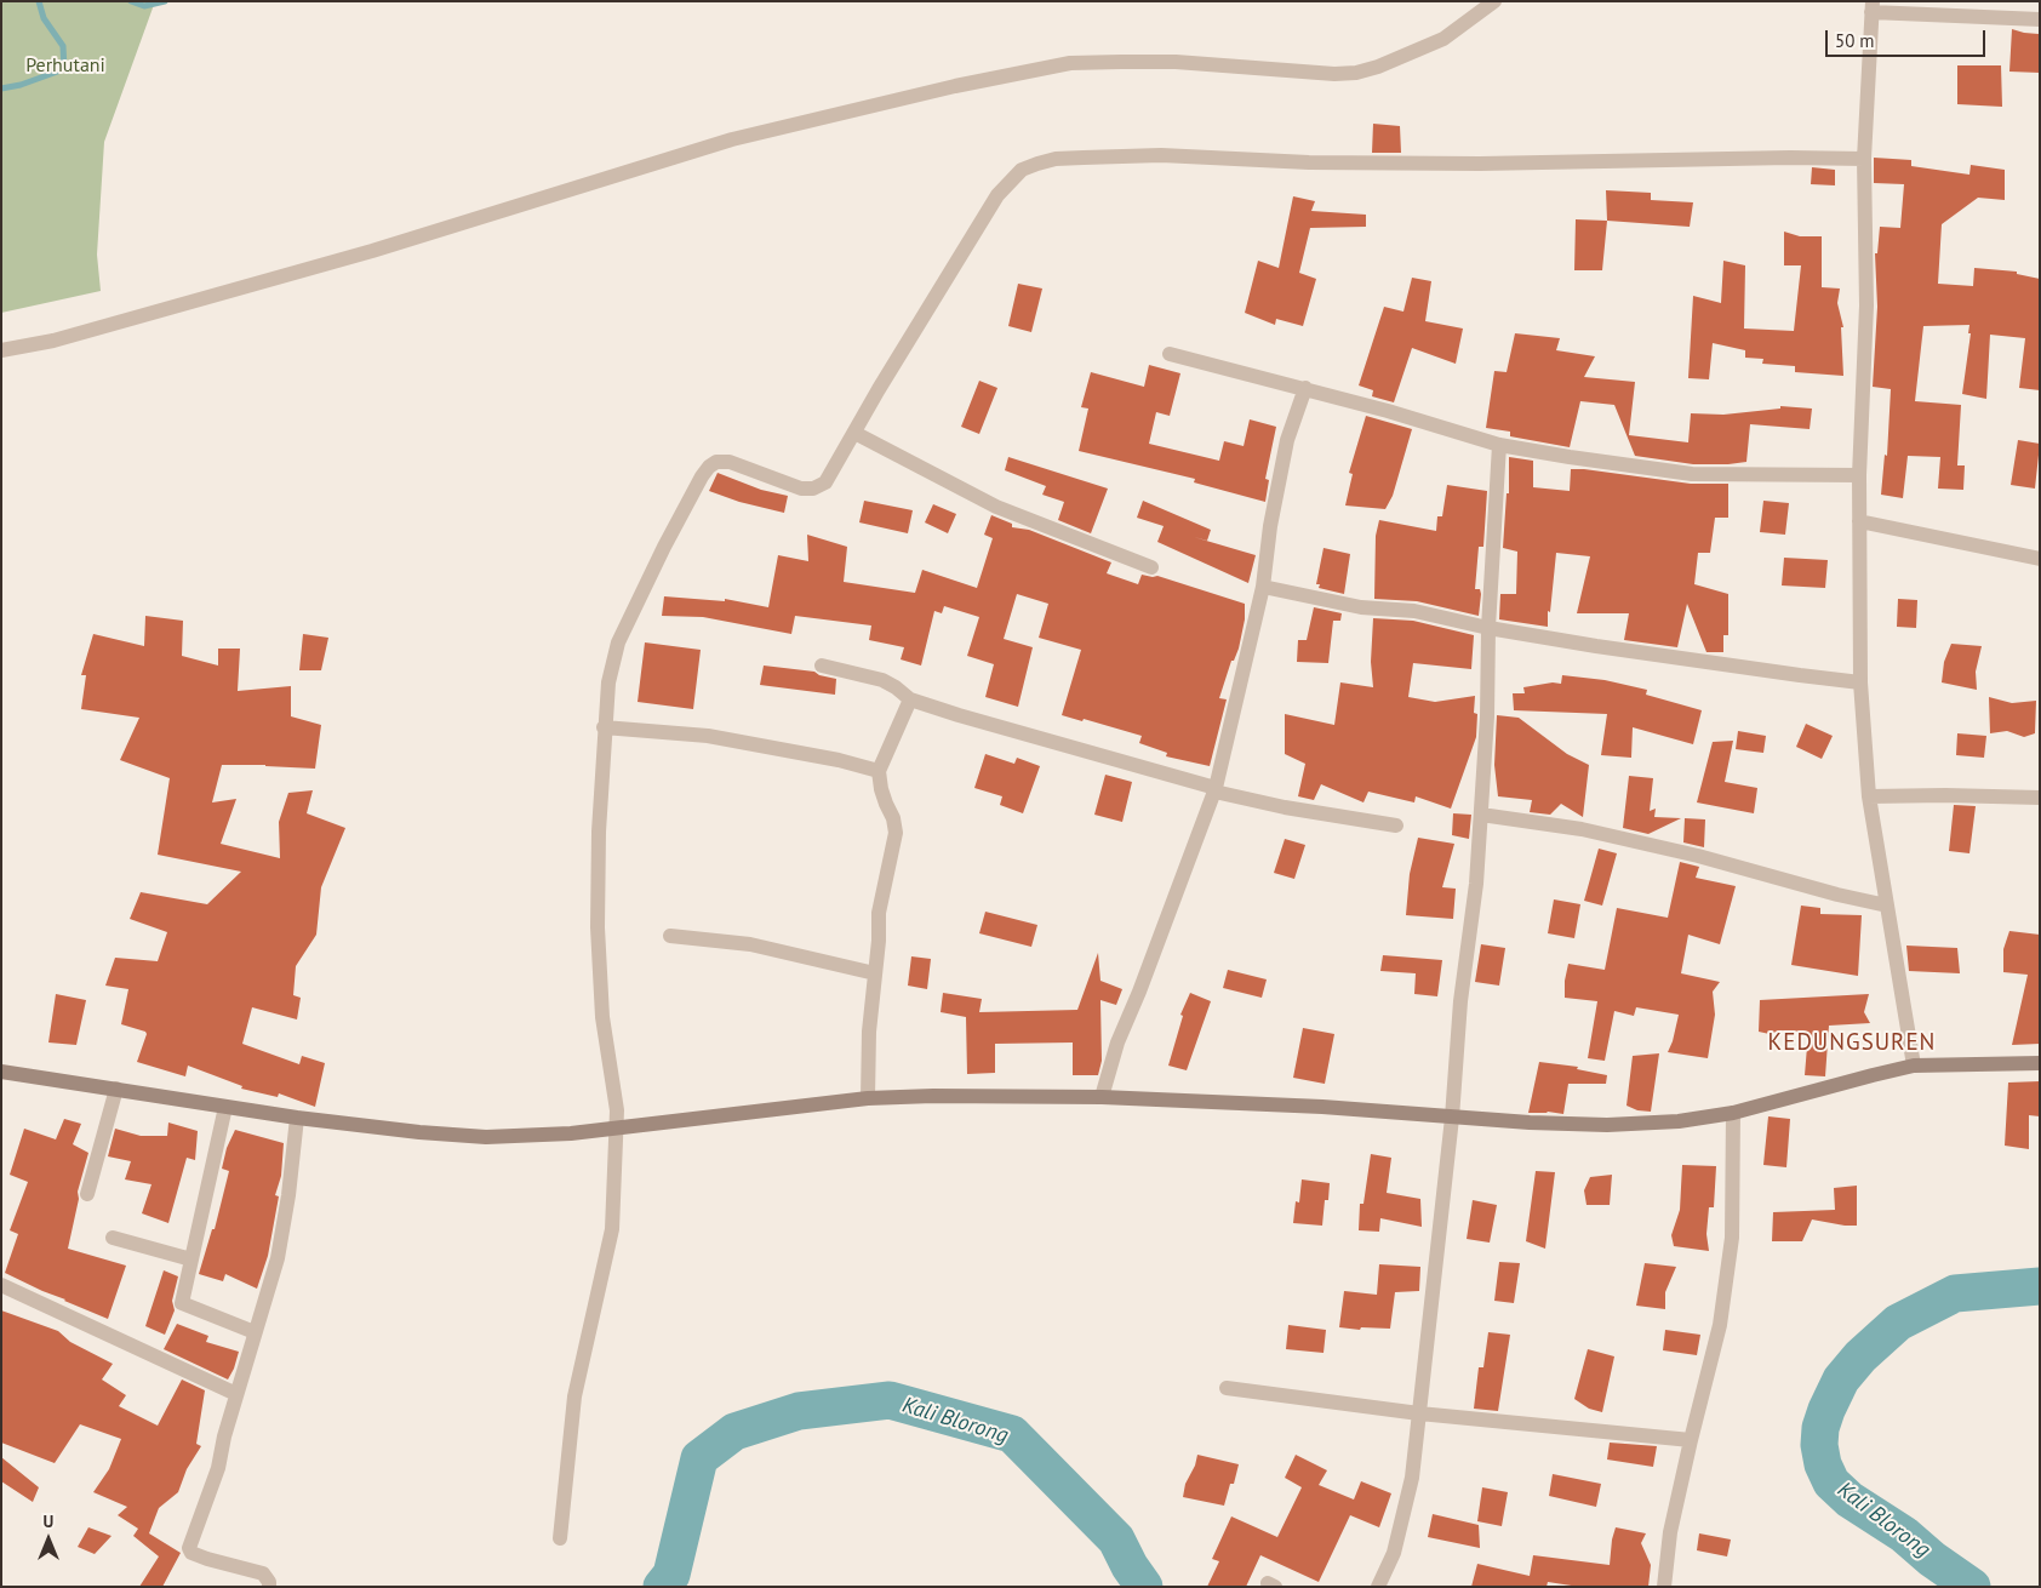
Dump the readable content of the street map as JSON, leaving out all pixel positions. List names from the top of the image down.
{
  "districts": ["KEDUNGSUREN"],
  "water": ["Kali Blorong"],
  "parks": ["Perhutani"],
  "scale_bar": "50 m",
  "north": "top"
}
